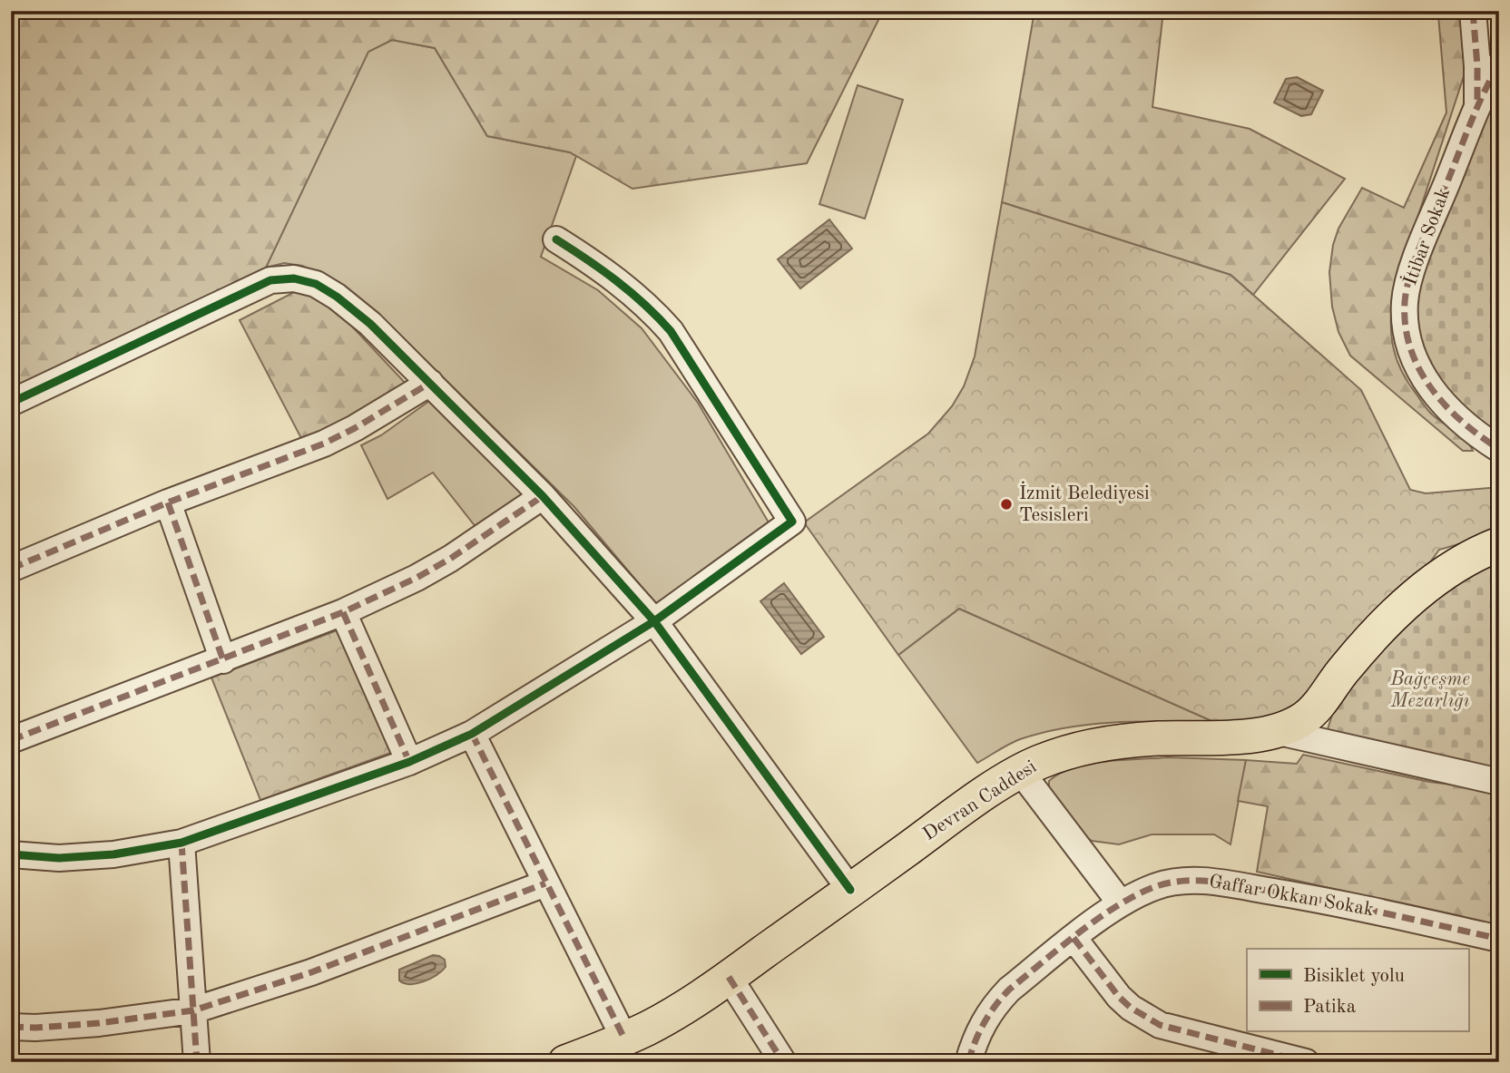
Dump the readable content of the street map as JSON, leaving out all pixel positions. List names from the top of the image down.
{
  "streets": {
    "main road": ["Devran Caddesi"],
    "street": ["İtibar Sokak", "Gaffar Okkan Sokak"]
  },
  "parks": ["Bağçeşme Mezarlığı"],
  "places": ["İzmit Belediyesi Tesisleri"],
  "legend": ["Bisiklet yolu", "Patika"]
}
